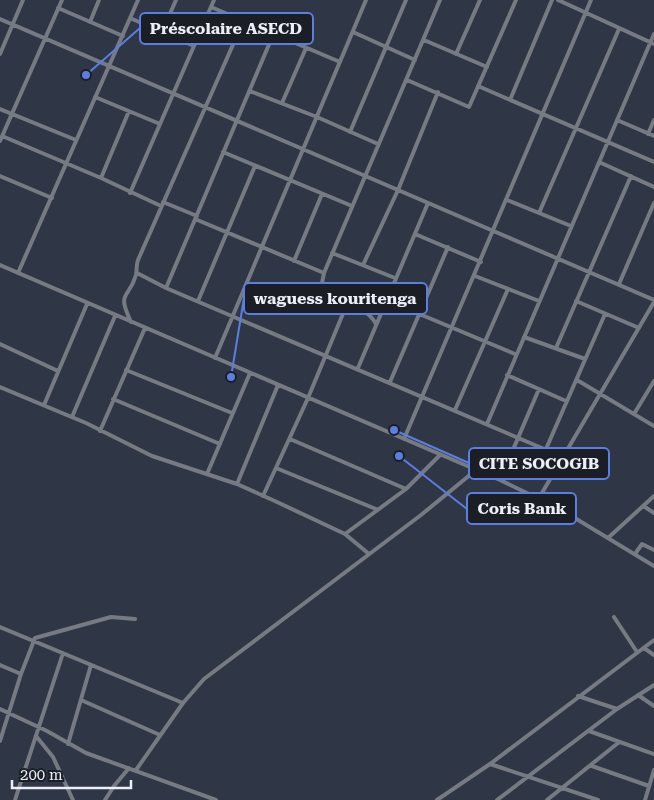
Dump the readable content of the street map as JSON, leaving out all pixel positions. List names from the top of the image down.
{
  "places": [
    "Préscolaire ASECD",
    "waguess kouritenga",
    "CITE SOCOGIB",
    "Coris Bank"
  ],
  "scale_bar": "200 m"
}
